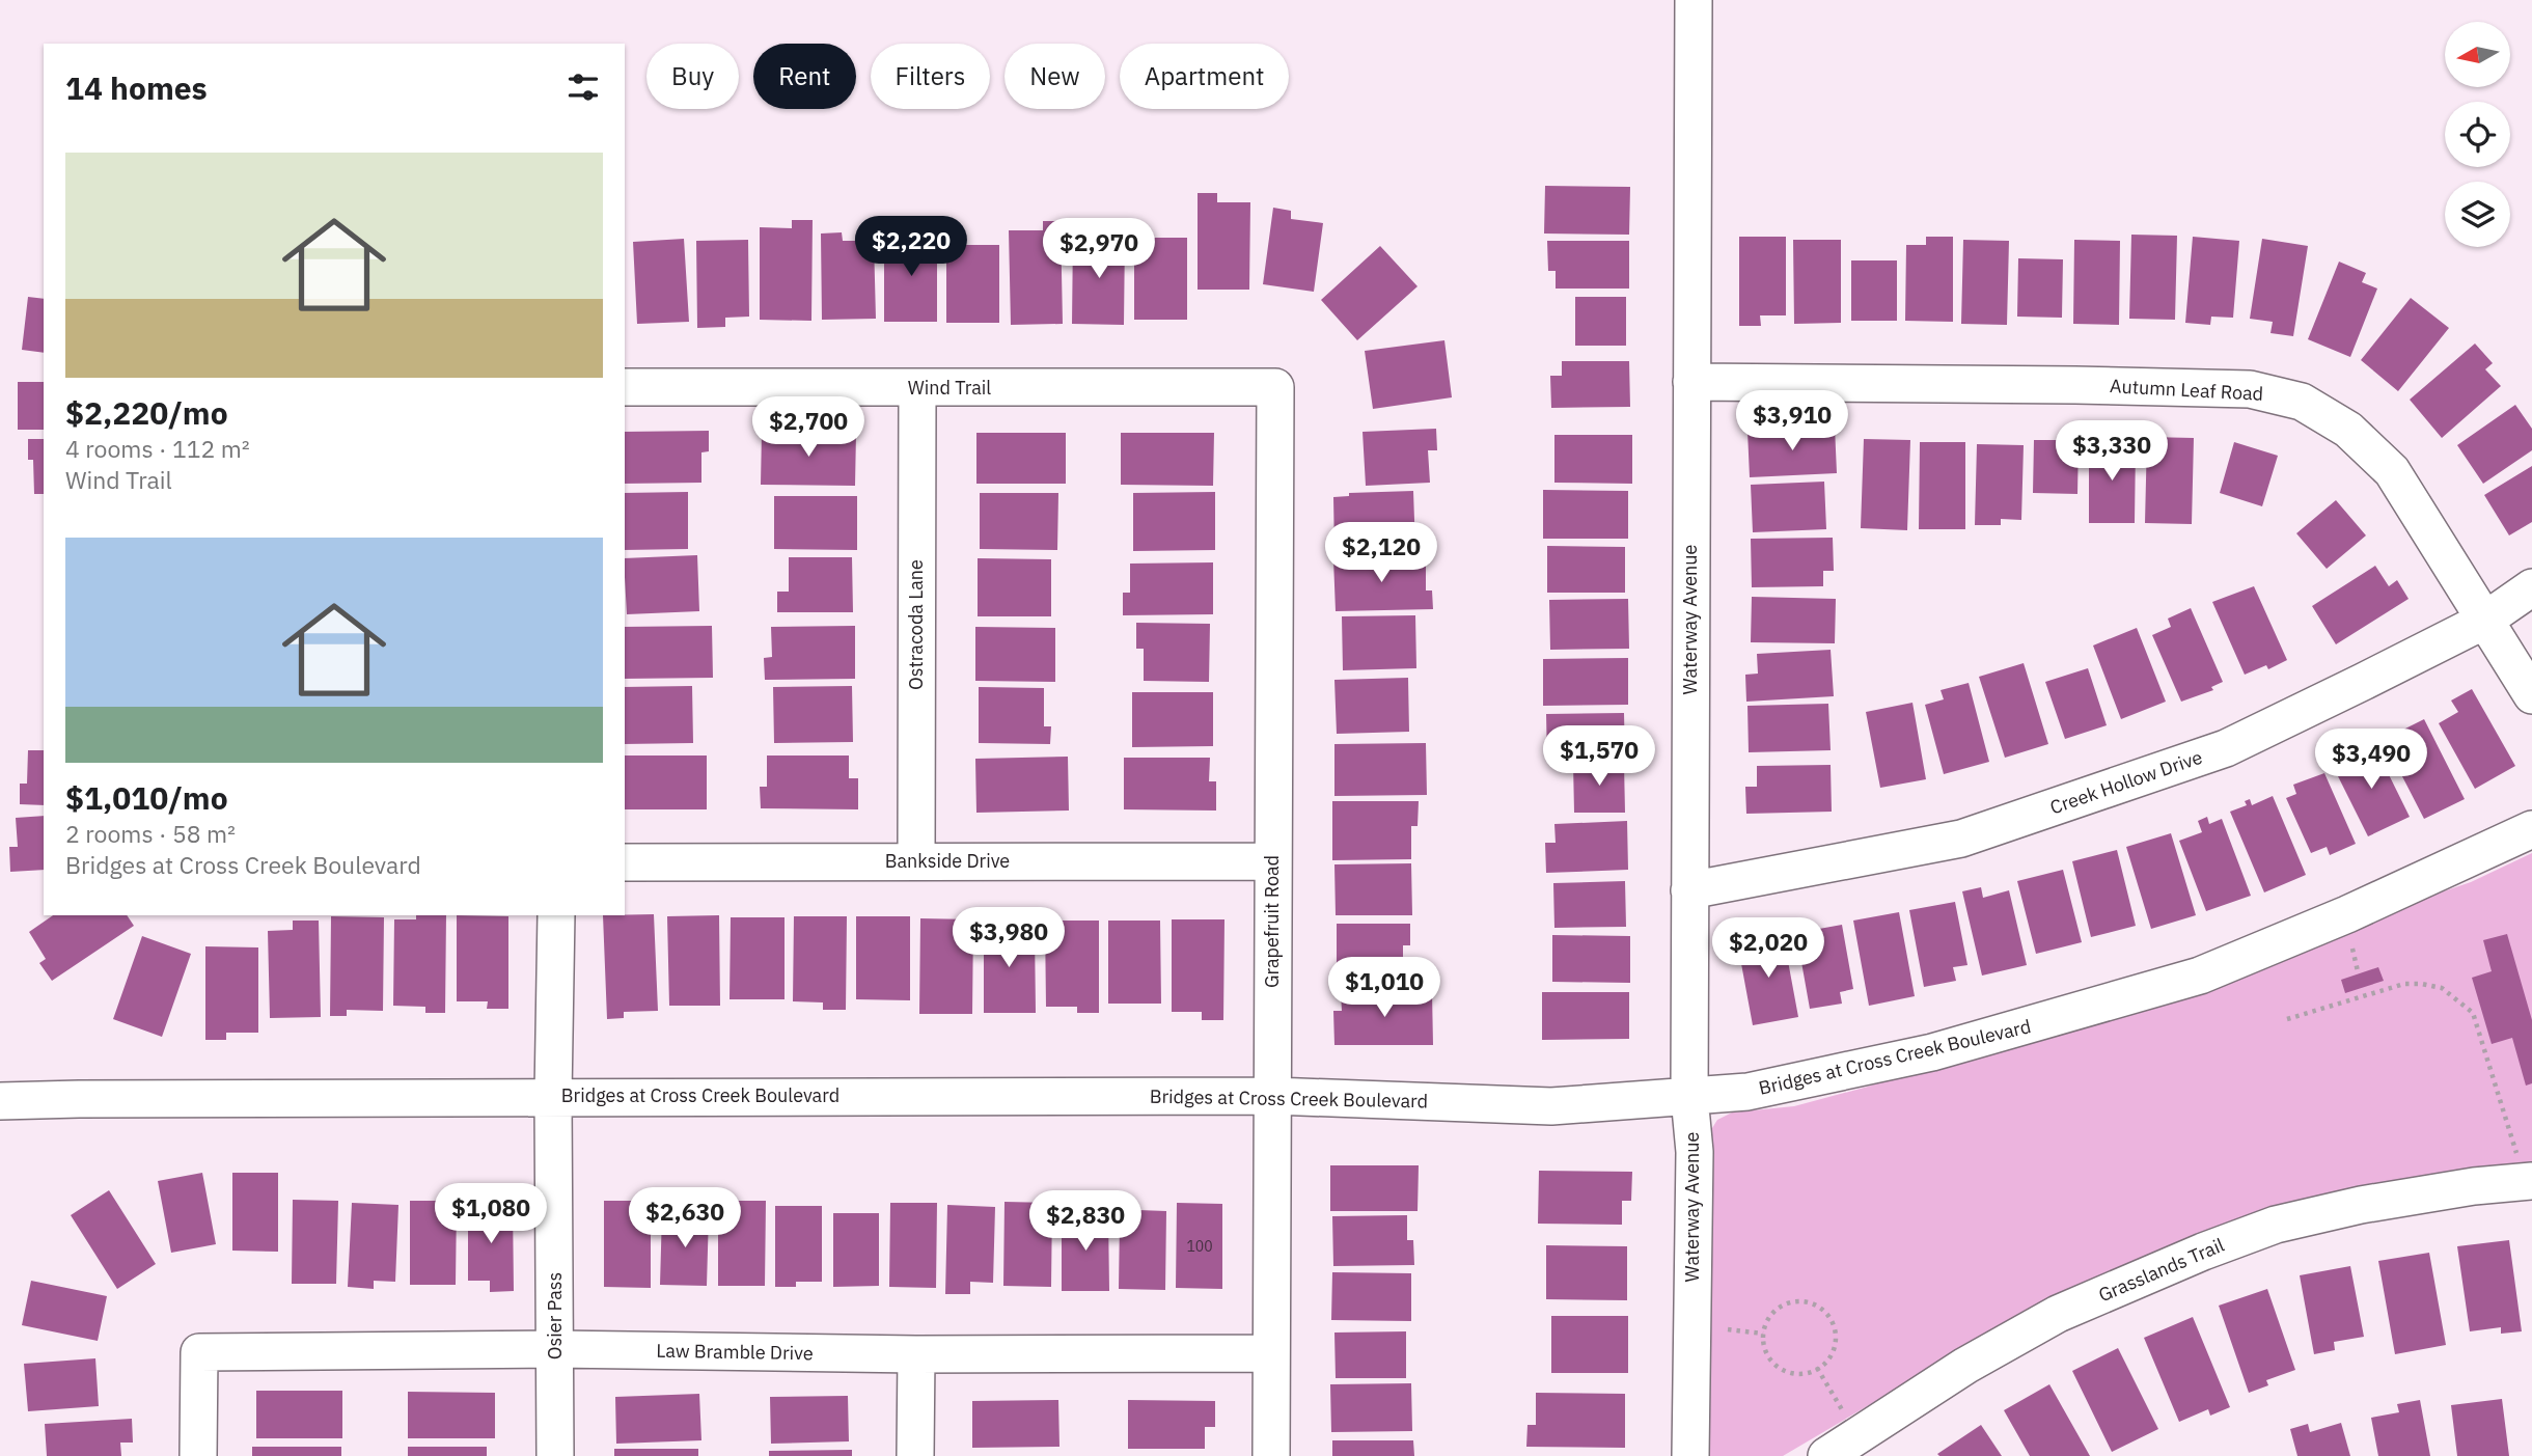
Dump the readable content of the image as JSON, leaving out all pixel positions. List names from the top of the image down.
{
  "streets": {
    "street": [
      "Wind Trail",
      "Autumn Leaf Road",
      "Waterway Avenue",
      "Ostracoda Lane",
      "Creek Hollow Drive",
      "Bankside Drive",
      "Grapefruit Road",
      "Bridges at Cross Creek Boulevard",
      "Grasslands Trail",
      "Osier Pass",
      "Law Bramble Drive"
    ]
  },
  "crossings": [
    ["Wind Trail", "Ostracoda Lane"],
    ["Wind Trail", "Grapefruit Road"],
    ["Autumn Leaf Road", "Waterway Avenue"],
    ["Autumn Leaf Road", "Creek Hollow Drive"],
    ["Waterway Avenue", "Creek Hollow Drive"],
    ["Waterway Avenue", "Bridges at Cross Creek Boulevard"],
    ["Ostracoda Lane", "Bankside Drive"],
    ["Bankside Drive", "Grapefruit Road"],
    ["Grapefruit Road", "Bridges at Cross Creek Boulevard"],
    ["Grapefruit Road", "Law Bramble Drive"],
    ["Bridges at Cross Creek Boulevard", "Osier Pass"],
    ["Osier Pass", "Law Bramble Drive"]
  ],
  "house_numbers": ["100"],
  "north": "left",
  "page": {
    "chip": [
      "Buy",
      "Rent",
      "Filters",
      "New",
      "Apartment"
    ],
    "heading": "14 homes",
    "list": [
      {
        "name": "$2,220/mo",
        "note": "4 rooms · 112 m² · Wind Trail"
      },
      {
        "name": "$1,010/mo",
        "note": "2 rooms · 58 m² · Bridges at Cross Creek Boulevard"
      }
    ],
    "price": [
      "$2,220",
      "$2,970",
      "$3,910",
      "$2,700",
      "$3,330",
      "$2,120",
      "$1,570",
      "$3,490",
      "$3,980",
      "$2,020",
      "$1,010",
      "$1,080",
      "$2,630",
      "$2,830"
    ]
  }
}
